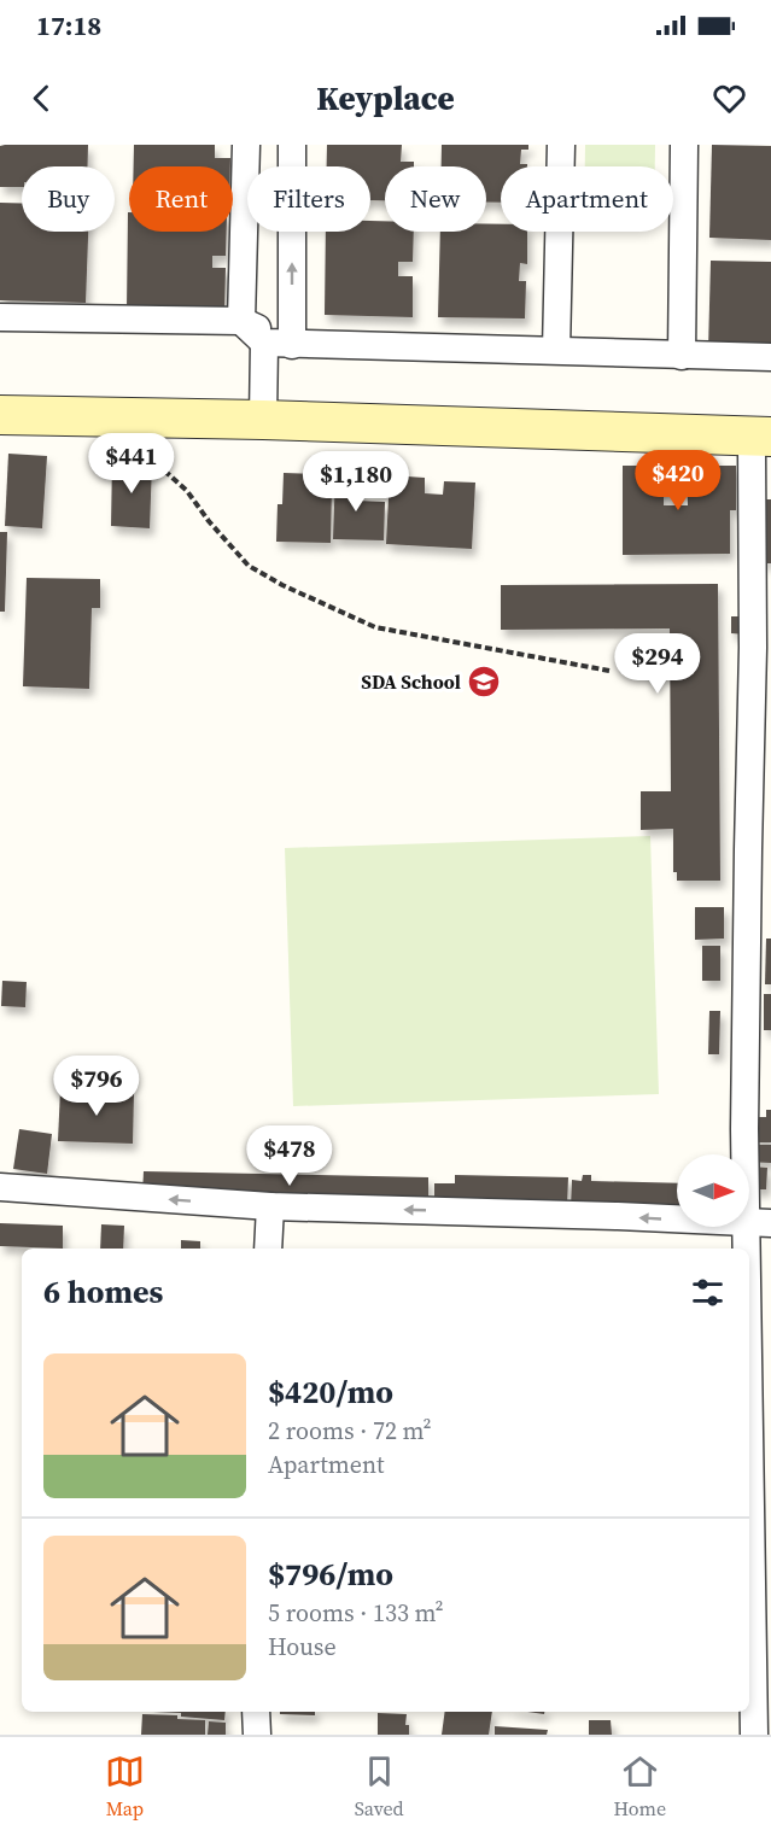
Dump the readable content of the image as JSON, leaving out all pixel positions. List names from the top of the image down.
{
  "places": {
    "school or university": ["SDA School"]
  },
  "north": "right",
  "page": {
    "status": "17:18",
    "header": "Keyplace",
    "chip": [
      "Buy",
      "Rent",
      "Filters",
      "New",
      "Apartment"
    ],
    "price": [
      "$441",
      "$420",
      "$1,180",
      "$294",
      "$796",
      "$478"
    ],
    "heading": "6 homes",
    "list": [
      {
        "name": "$420/mo",
        "note": "2 rooms · 72 m² · Apartment"
      },
      {
        "name": "$796/mo",
        "note": "5 rooms · 133 m² · House"
      }
    ],
    "tabs": ["Map", "Saved", "Home"]
  }
}
